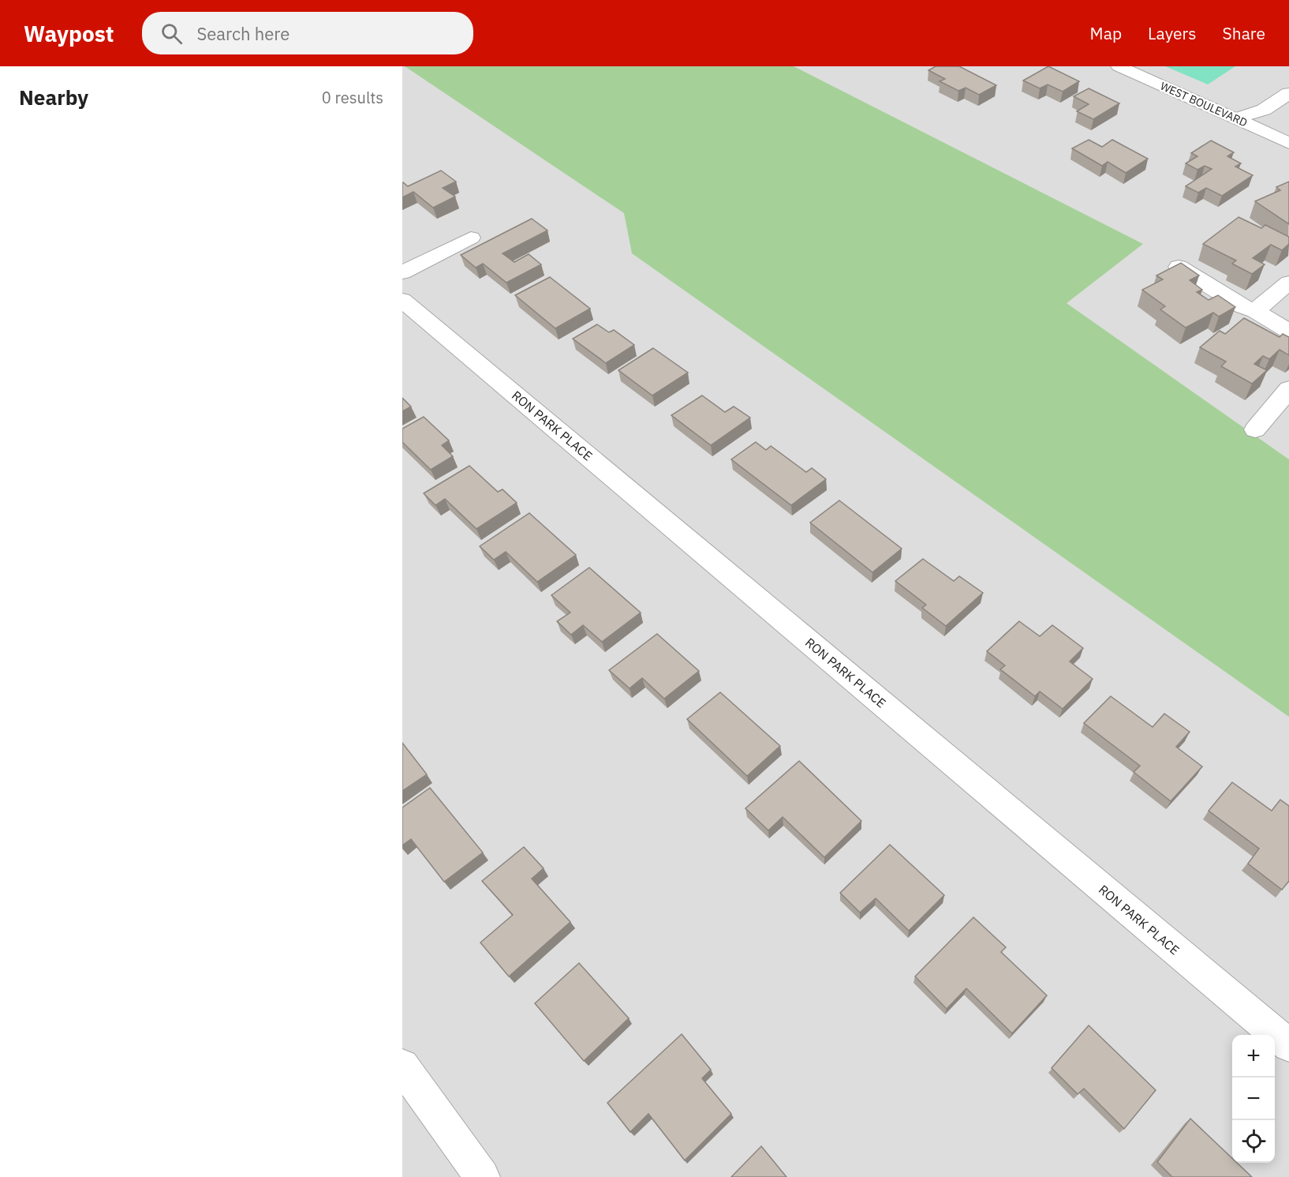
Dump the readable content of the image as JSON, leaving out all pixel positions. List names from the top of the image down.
{
  "streets": {
    "street": ["WEST BOULEVARD", "RON PARK PLACE"]
  },
  "page": {
    "header": "Waypost",
    "search": "Search here",
    "nav": ["Map", "Layers", "Share"],
    "heading": ["Nearby", "0 results"],
    "map_buttons": ["+", "−"]
  }
}
